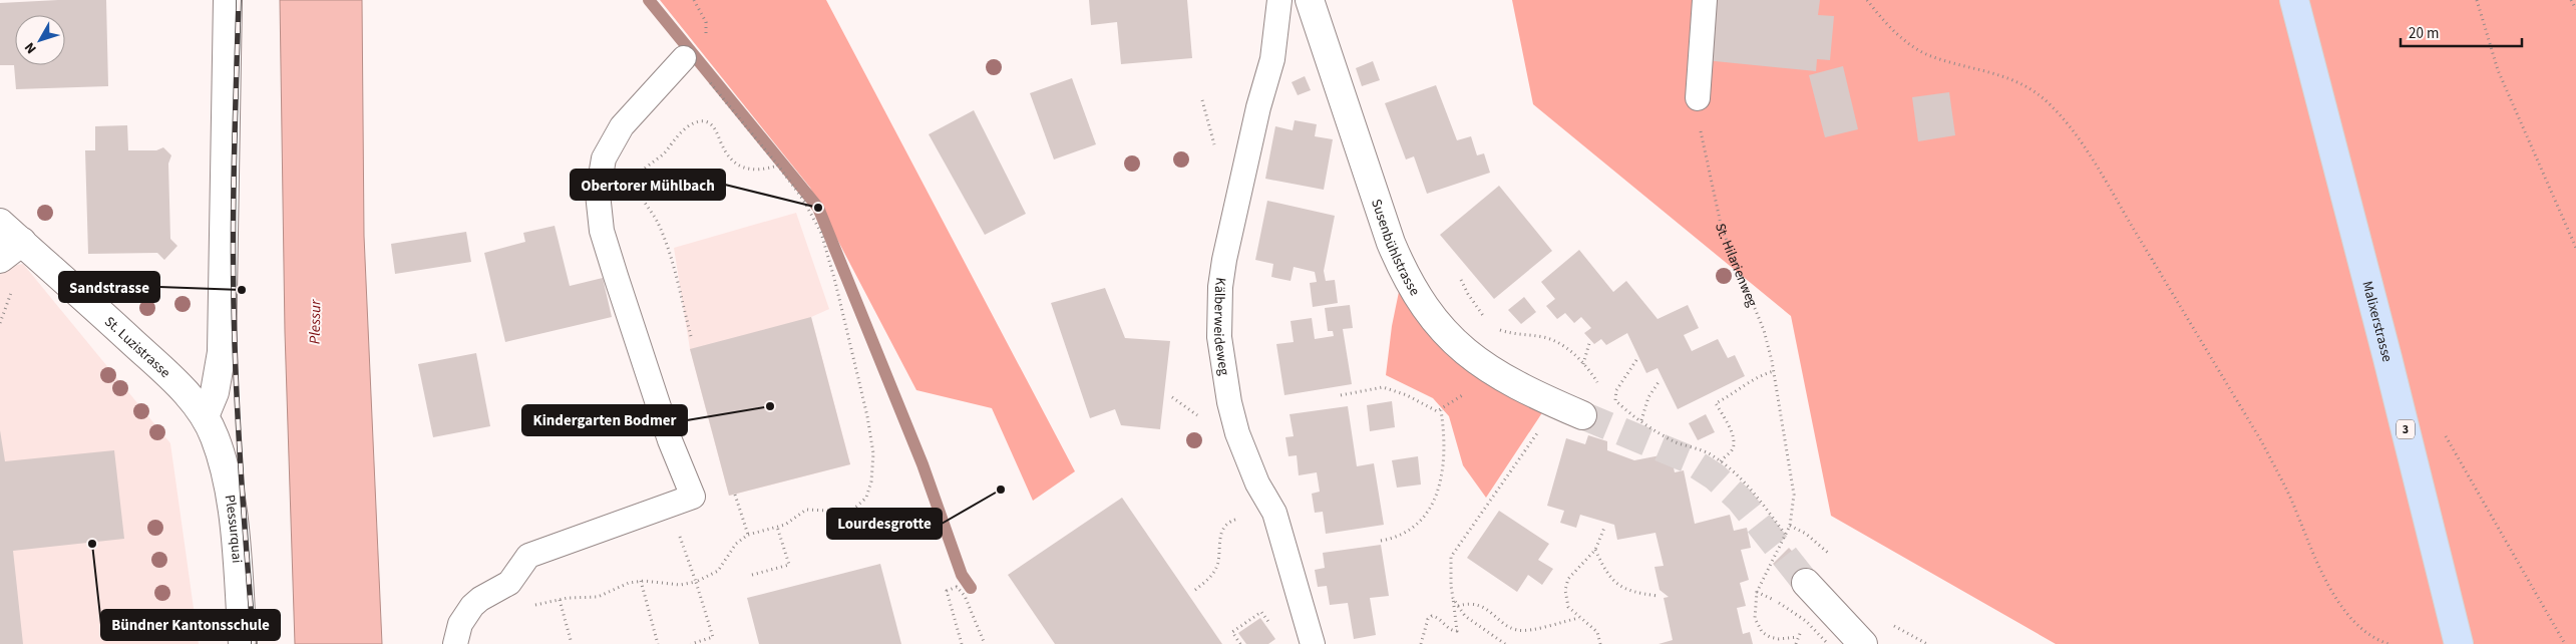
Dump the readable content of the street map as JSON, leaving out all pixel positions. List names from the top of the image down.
{
  "streets": {
    "main road": ["Malixerstrasse", "3"],
    "street": ["Susenbühlstrasse", "St. Luzistrasse", "Plessurquai"],
    "lane": ["Kälberweideweg"],
    "path": ["St. Hilarienweg"]
  },
  "crossings": [
    ["St. Luzistrasse", "Plessurquai"]
  ],
  "water": ["Plessur"],
  "places": [
    "Obertorer Mühlbach",
    "Sandstrasse",
    "Kindergarten Bodmer",
    "Lourdesgrotte",
    "Bündner Kantonsschule"
  ],
  "scale_bar": "20 m",
  "north": "bottom left"
}
